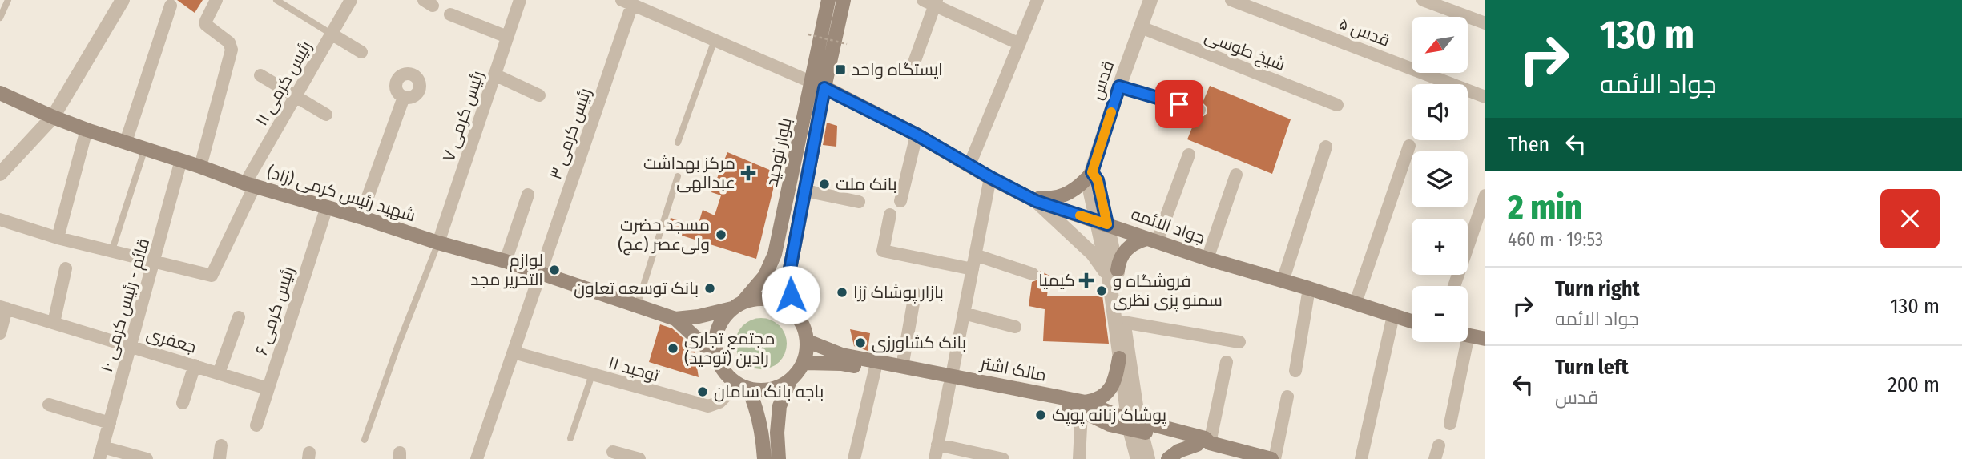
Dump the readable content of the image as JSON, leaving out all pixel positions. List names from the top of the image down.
{
  "streets": {
    "main road": [
      "بلوار توحید",
      "شهید رئیس کرمی (زاد)",
      "جواد الائمه",
      "مالک اشتر"
    ],
    "street": [
      "قدس ۵",
      "شیخ طوسی",
      "قدس",
      "رئیس کرمی ۱۱",
      "رئیس کرمی ۷",
      "رئیس کرمی ۳",
      "قائم - رئیس کرمی ۱۰",
      "رئیس کرمی ۶",
      "جعفری",
      "توحید ۱۱"
    ]
  },
  "crossings": [
    ["شیخ طوسی", "قدس"],
    ["قدس", "جواد الائمه"],
    ["رئیس کرمی ۱۱", "شهید رئیس کرمی (زاد)"],
    ["رئیس کرمی ۱۱", "قائم - رئیس کرمی ۱۰"],
    ["رئیس کرمی ۷", "شهید رئیس کرمی (زاد)"],
    ["رئیس کرمی ۳", "شهید رئیس کرمی (زاد)"],
    ["رئیس کرمی ۳", "توحید ۱۱"],
    ["بلوار توحید", "جواد الائمه"],
    ["بلوار توحید", "توحید ۱۱"],
    ["بلوار توحید", "مالک اشتر"],
    ["شهید رئیس کرمی (زاد)", "قائم - رئیس کرمی ۱۰"],
    ["شهید رئیس کرمی (زاد)", "رئیس کرمی ۶"],
    ["قائم - رئیس کرمی ۱۰", "جعفری"],
    ["رئیس کرمی ۶", "جعفری"],
    ["توحید ۱۱", "مالک اشتر"]
  ],
  "places": {
    "transit": ["ایستگاه واحد"],
    "health": ["مرکز بهداشت عبدالهی", "کیمیا"],
    "other": [
      "بانک ملت",
      "مسجد حضرت ولی‌عصر (عج)",
      "لوازم التحریر مجد",
      "بانک توسعه تعاون",
      "فروشگاه و سمنو پزی نظری",
      "بازار پوشاک رُزا",
      "بانک کشاورزی",
      "مجتمع تجاری رادین (توحید)",
      "باجه بانک سامان",
      "پوشاک زنانه پوپک"
    ]
  },
  "north": "bottom left",
  "page": {
    "turn": ["130 m", "جواد الائمه"],
    "map_buttons": ["+", "−"],
    "then": "Then",
    "heading": ["2 min", "460 m · 19:53"],
    "list": [
      {
        "name": "Turn right",
        "note": "جواد الائمه",
        "value": "130 m"
      },
      {
        "name": "Turn left",
        "note": "قدس",
        "value": "200 m"
      }
    ]
  }
}
